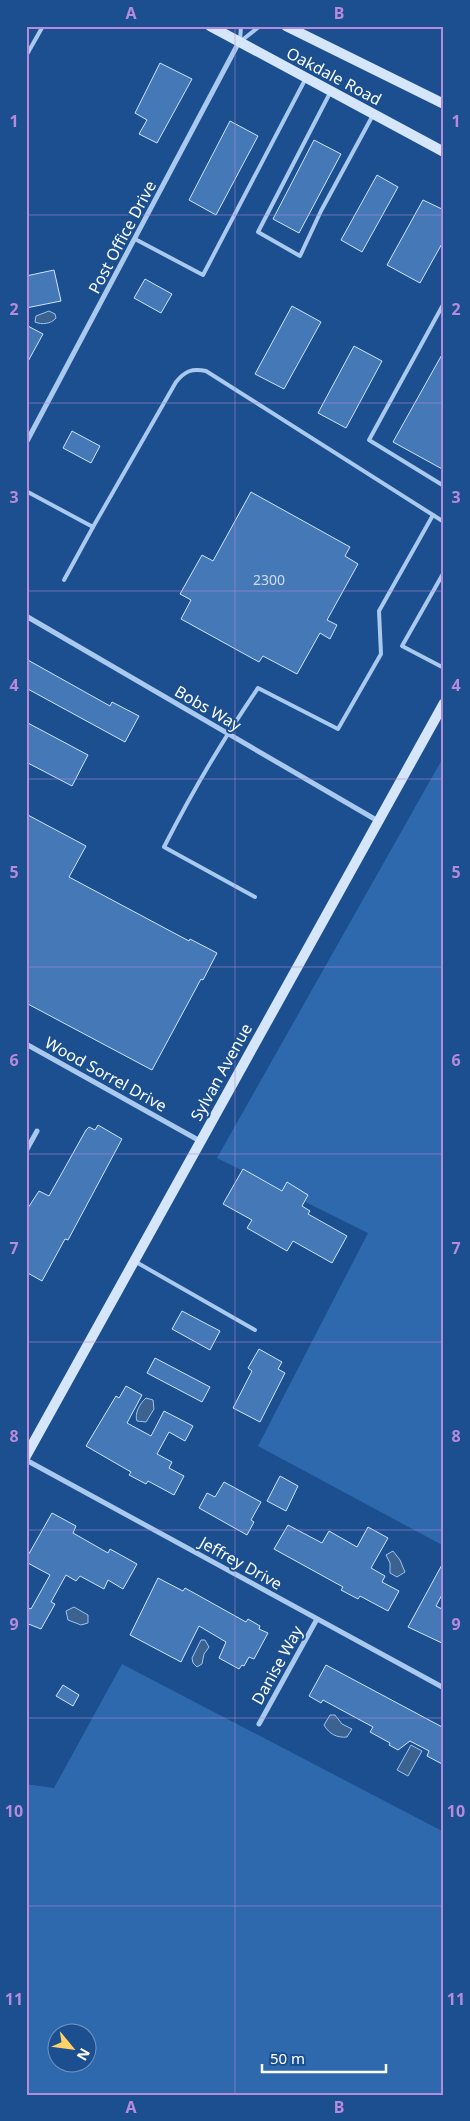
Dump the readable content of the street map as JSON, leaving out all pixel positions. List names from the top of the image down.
{
  "streets": {
    "main road": ["Oakdale Road", "Sylvan Avenue"],
    "street": [
      "Post Office Drive",
      "Bobs Way",
      "Wood Sorrel Drive",
      "Jeffrey Drive",
      "Danise Way"
    ]
  },
  "crossings": [
    ["Oakdale Road", "Post Office Drive"],
    ["Bobs Way", "Sylvan Avenue"],
    ["Sylvan Avenue", "Wood Sorrel Drive"],
    ["Sylvan Avenue", "Jeffrey Drive"],
    ["Jeffrey Drive", "Danise Way"]
  ],
  "house_numbers": ["2300"],
  "scale_bar": "50 m",
  "north": "bottom right",
  "grid": {
    "columns": ["A", "B"],
    "rows": [
      "1",
      "2",
      "3",
      "4",
      "5",
      "6",
      "7",
      "8",
      "9",
      "10",
      "11"
    ]
  }
}
